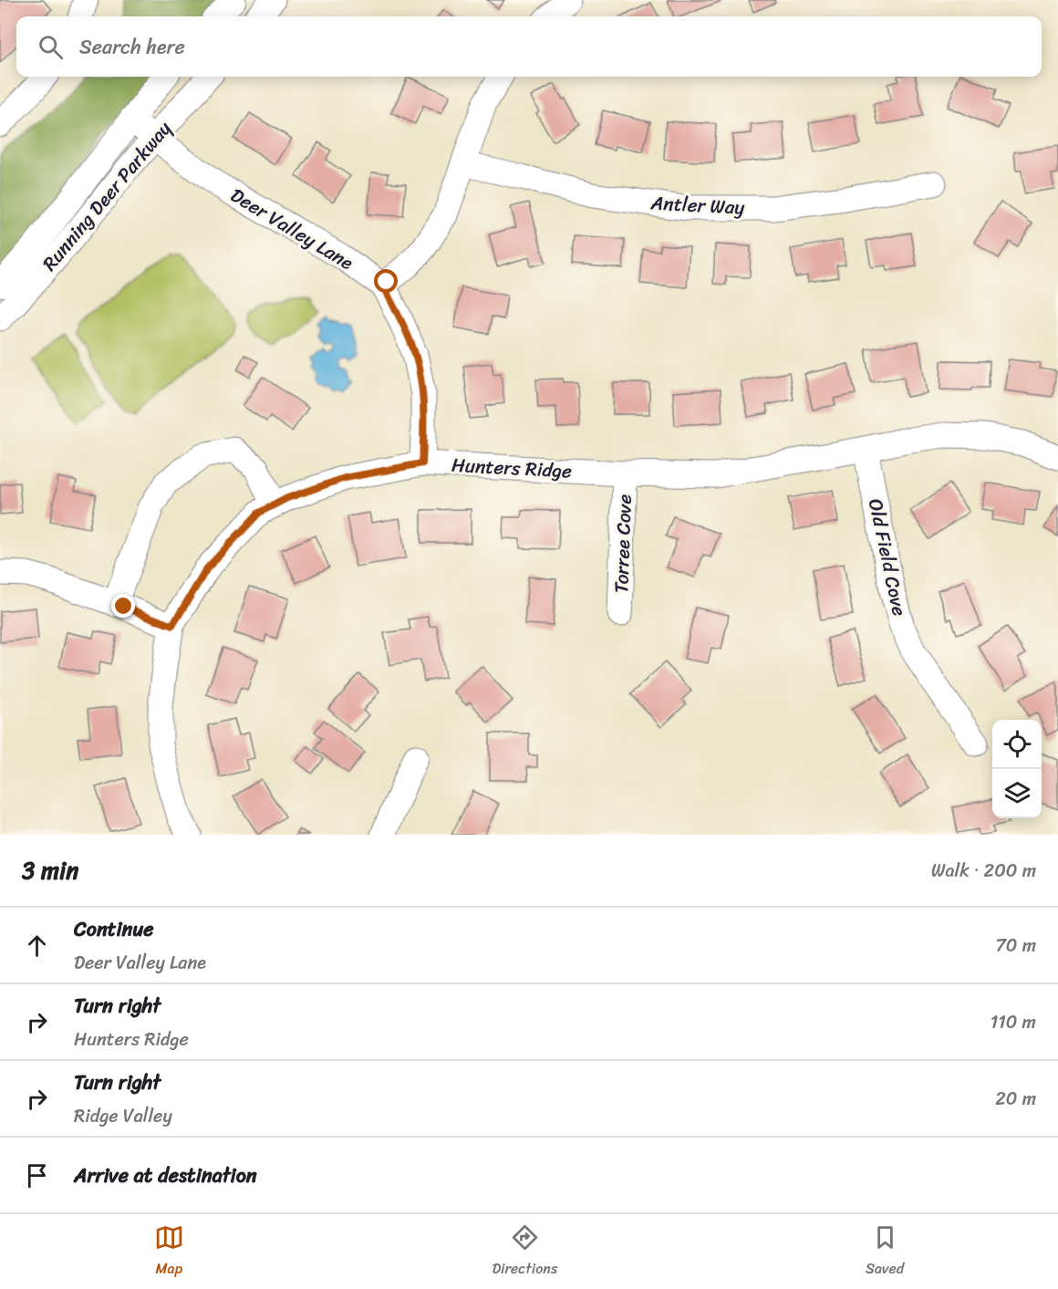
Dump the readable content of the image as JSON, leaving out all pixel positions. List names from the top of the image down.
{
  "streets": {
    "street": [
      "Running Deer Parkway",
      "Antler Way",
      "Deer Valley Lane",
      "Hunters Ridge",
      "Torree Cove",
      "Old Field Cove"
    ]
  },
  "crossings": [
    ["Running Deer Parkway", "Deer Valley Lane"],
    ["Deer Valley Lane", "Hunters Ridge"],
    ["Hunters Ridge", "Torree Cove"],
    ["Hunters Ridge", "Old Field Cove"]
  ],
  "page": {
    "search": "Search here",
    "heading": ["3 min", "Walk · 200 m"],
    "list": [
      ["Continue", "Deer Valley Lane", "70 m"],
      ["Turn right", "Hunters Ridge", "110 m"],
      ["Turn right", "Ridge Valley", "20 m"],
      "Arrive at destination"
    ],
    "nav": ["Map", "Directions", "Saved"]
  }
}
